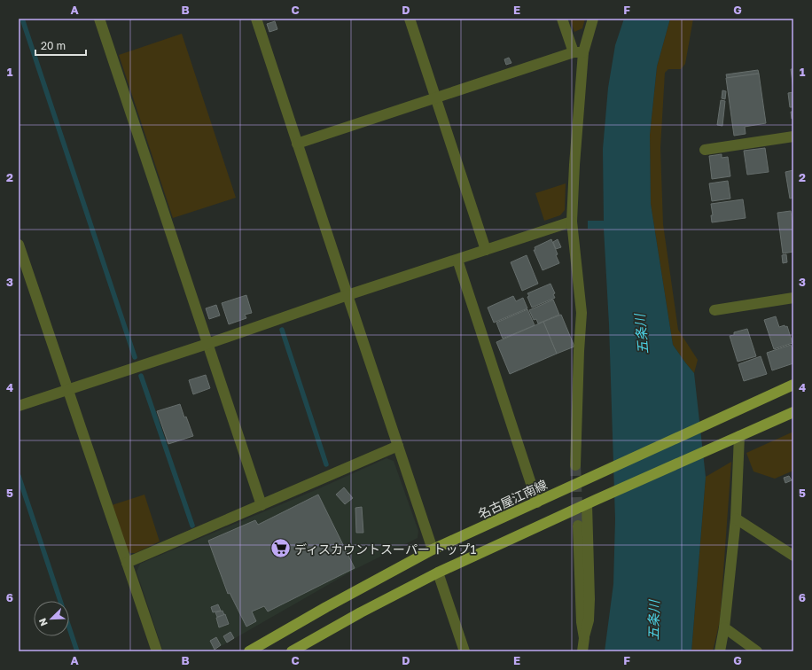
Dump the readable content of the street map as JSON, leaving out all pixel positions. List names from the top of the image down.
{
  "streets": {
    "main road": ["名古屋江南線"]
  },
  "water": ["五条川"],
  "places": {
    "supermarket": ["ディスカウントスーパー トップ1"]
  },
  "scale_bar": "20 m",
  "north": "bottom left",
  "grid": {
    "columns": [
      "A",
      "B",
      "C",
      "D",
      "E",
      "F",
      "G"
    ],
    "rows": [
      "1",
      "2",
      "3",
      "4",
      "5",
      "6"
    ]
  }
}
